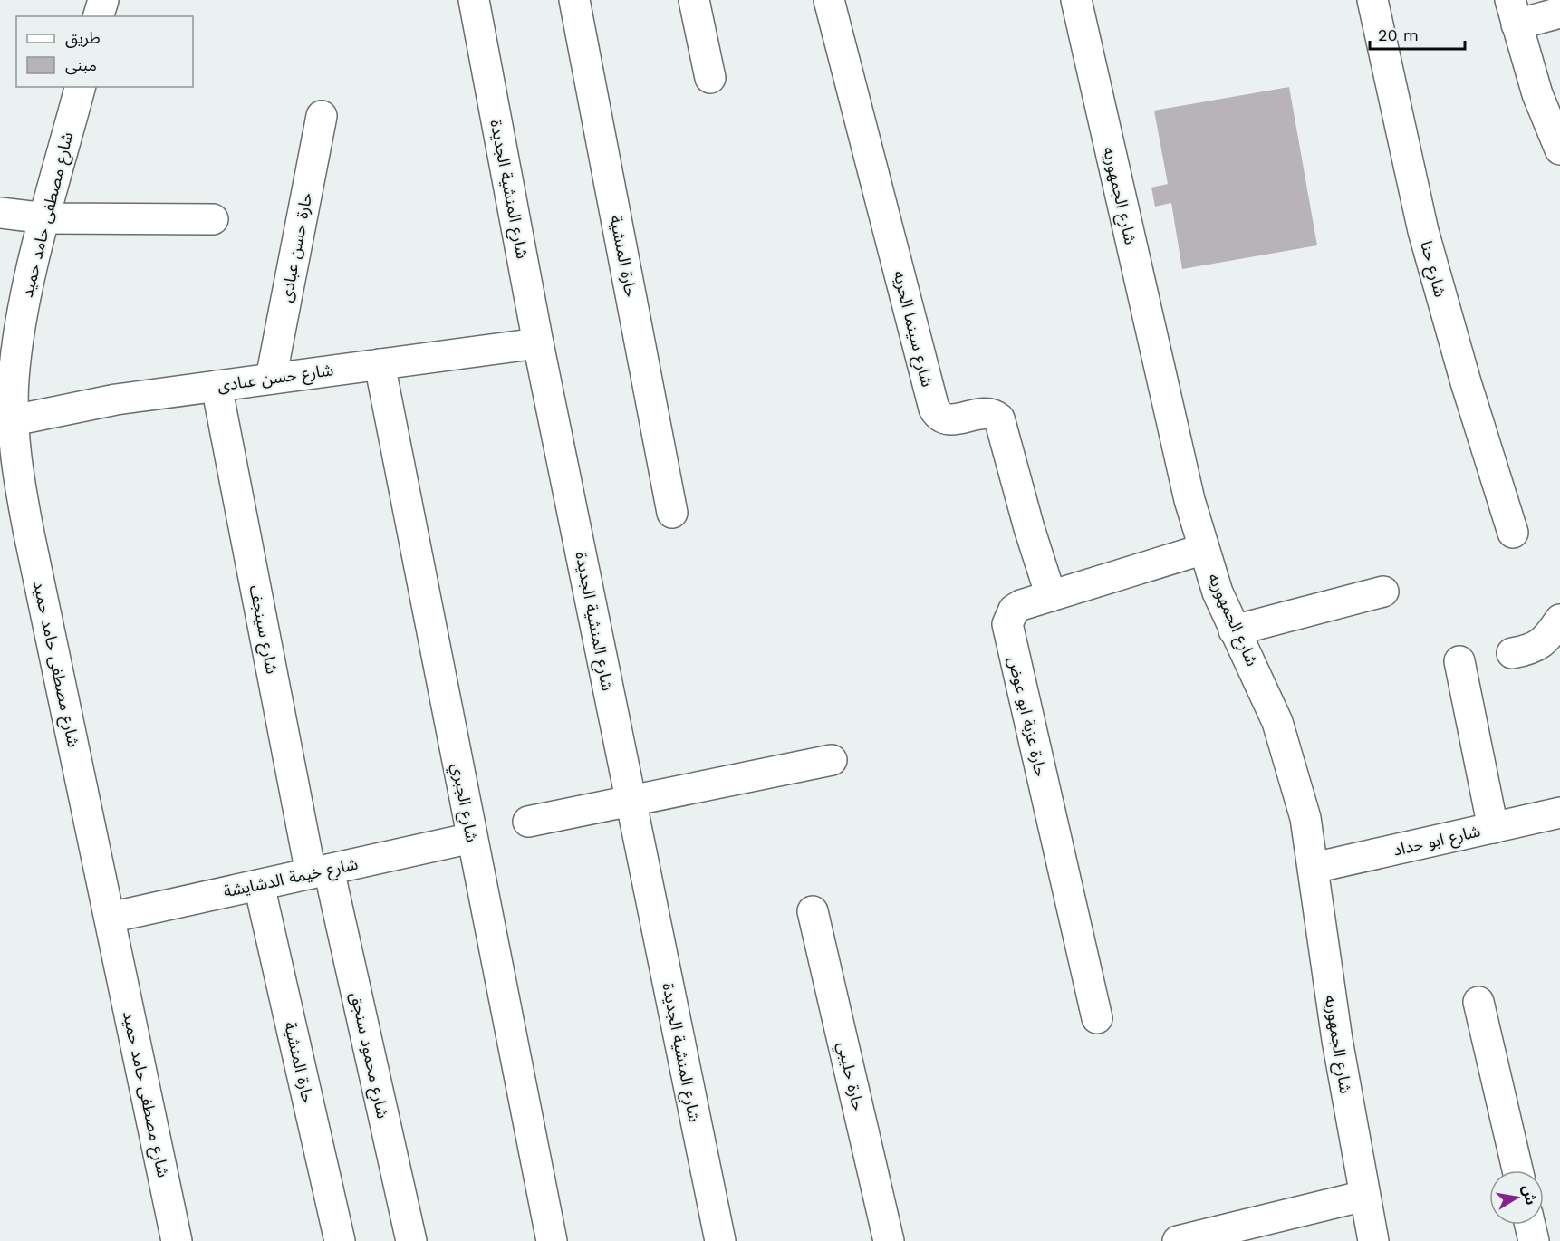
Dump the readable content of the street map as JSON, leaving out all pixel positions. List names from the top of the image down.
{
  "streets": {
    "street": [
      "شارع المنشية الجديدة",
      "شارع الجمهوريه",
      "شارع مصطفى حامد حميد",
      "حارة حسن عبادى",
      "حارة المنشية",
      "شارع حنا",
      "شارع سينما الحريه",
      "شارع حسن عبادى",
      "شارع سينجف",
      "حارة عزبة ابو عوض",
      "شارع الجبري",
      "شارع ابو حداد",
      "شارع خيمة الدشايشة",
      "شارع محمود سنجق",
      "حارة حليبي"
    ]
  },
  "crossings": [
    ["شارع المنشية الجديدة", "شارع حسن عبادى"],
    ["شارع الجمهوريه", "حارة عزبة ابو عوض"],
    ["شارع الجمهوريه", "شارع ابو حداد"],
    ["شارع مصطفى حامد حميد", "شارع حسن عبادى"],
    ["شارع مصطفى حامد حميد", "شارع خيمة الدشايشة"],
    ["حارة حسن عبادى", "شارع حسن عبادى"],
    ["حارة المنشية", "شارع خيمة الدشايشة"],
    ["شارع سينما الحريه", "حارة عزبة ابو عوض"],
    ["شارع حسن عبادى", "شارع سينجف"],
    ["شارع حسن عبادى", "شارع الجبري"],
    ["شارع سينجف", "شارع خيمة الدشايشة"],
    ["شارع سينجف", "شارع محمود سنجق"],
    ["شارع الجبري", "شارع خيمة الدشايشة"],
    ["شارع خيمة الدشايشة", "شارع محمود سنجق"]
  ],
  "legend": ["طريق", "مبنى"],
  "scale_bar": "20 m",
  "north": "right"
}
